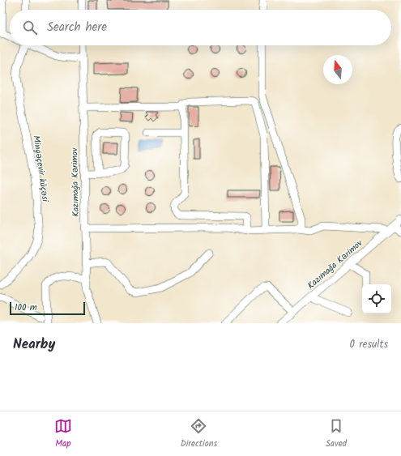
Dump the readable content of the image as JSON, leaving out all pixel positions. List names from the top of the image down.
{
  "streets": {
    "street": ["Mingəçevir küçəsi", "Kazımağa Kərimov"]
  },
  "scale_bar": "100 m",
  "north": "top",
  "page": {
    "search": "Search here",
    "scale": "100 m",
    "heading": ["Nearby", "0 results"],
    "nav": ["Map", "Directions", "Saved"]
  }
}
